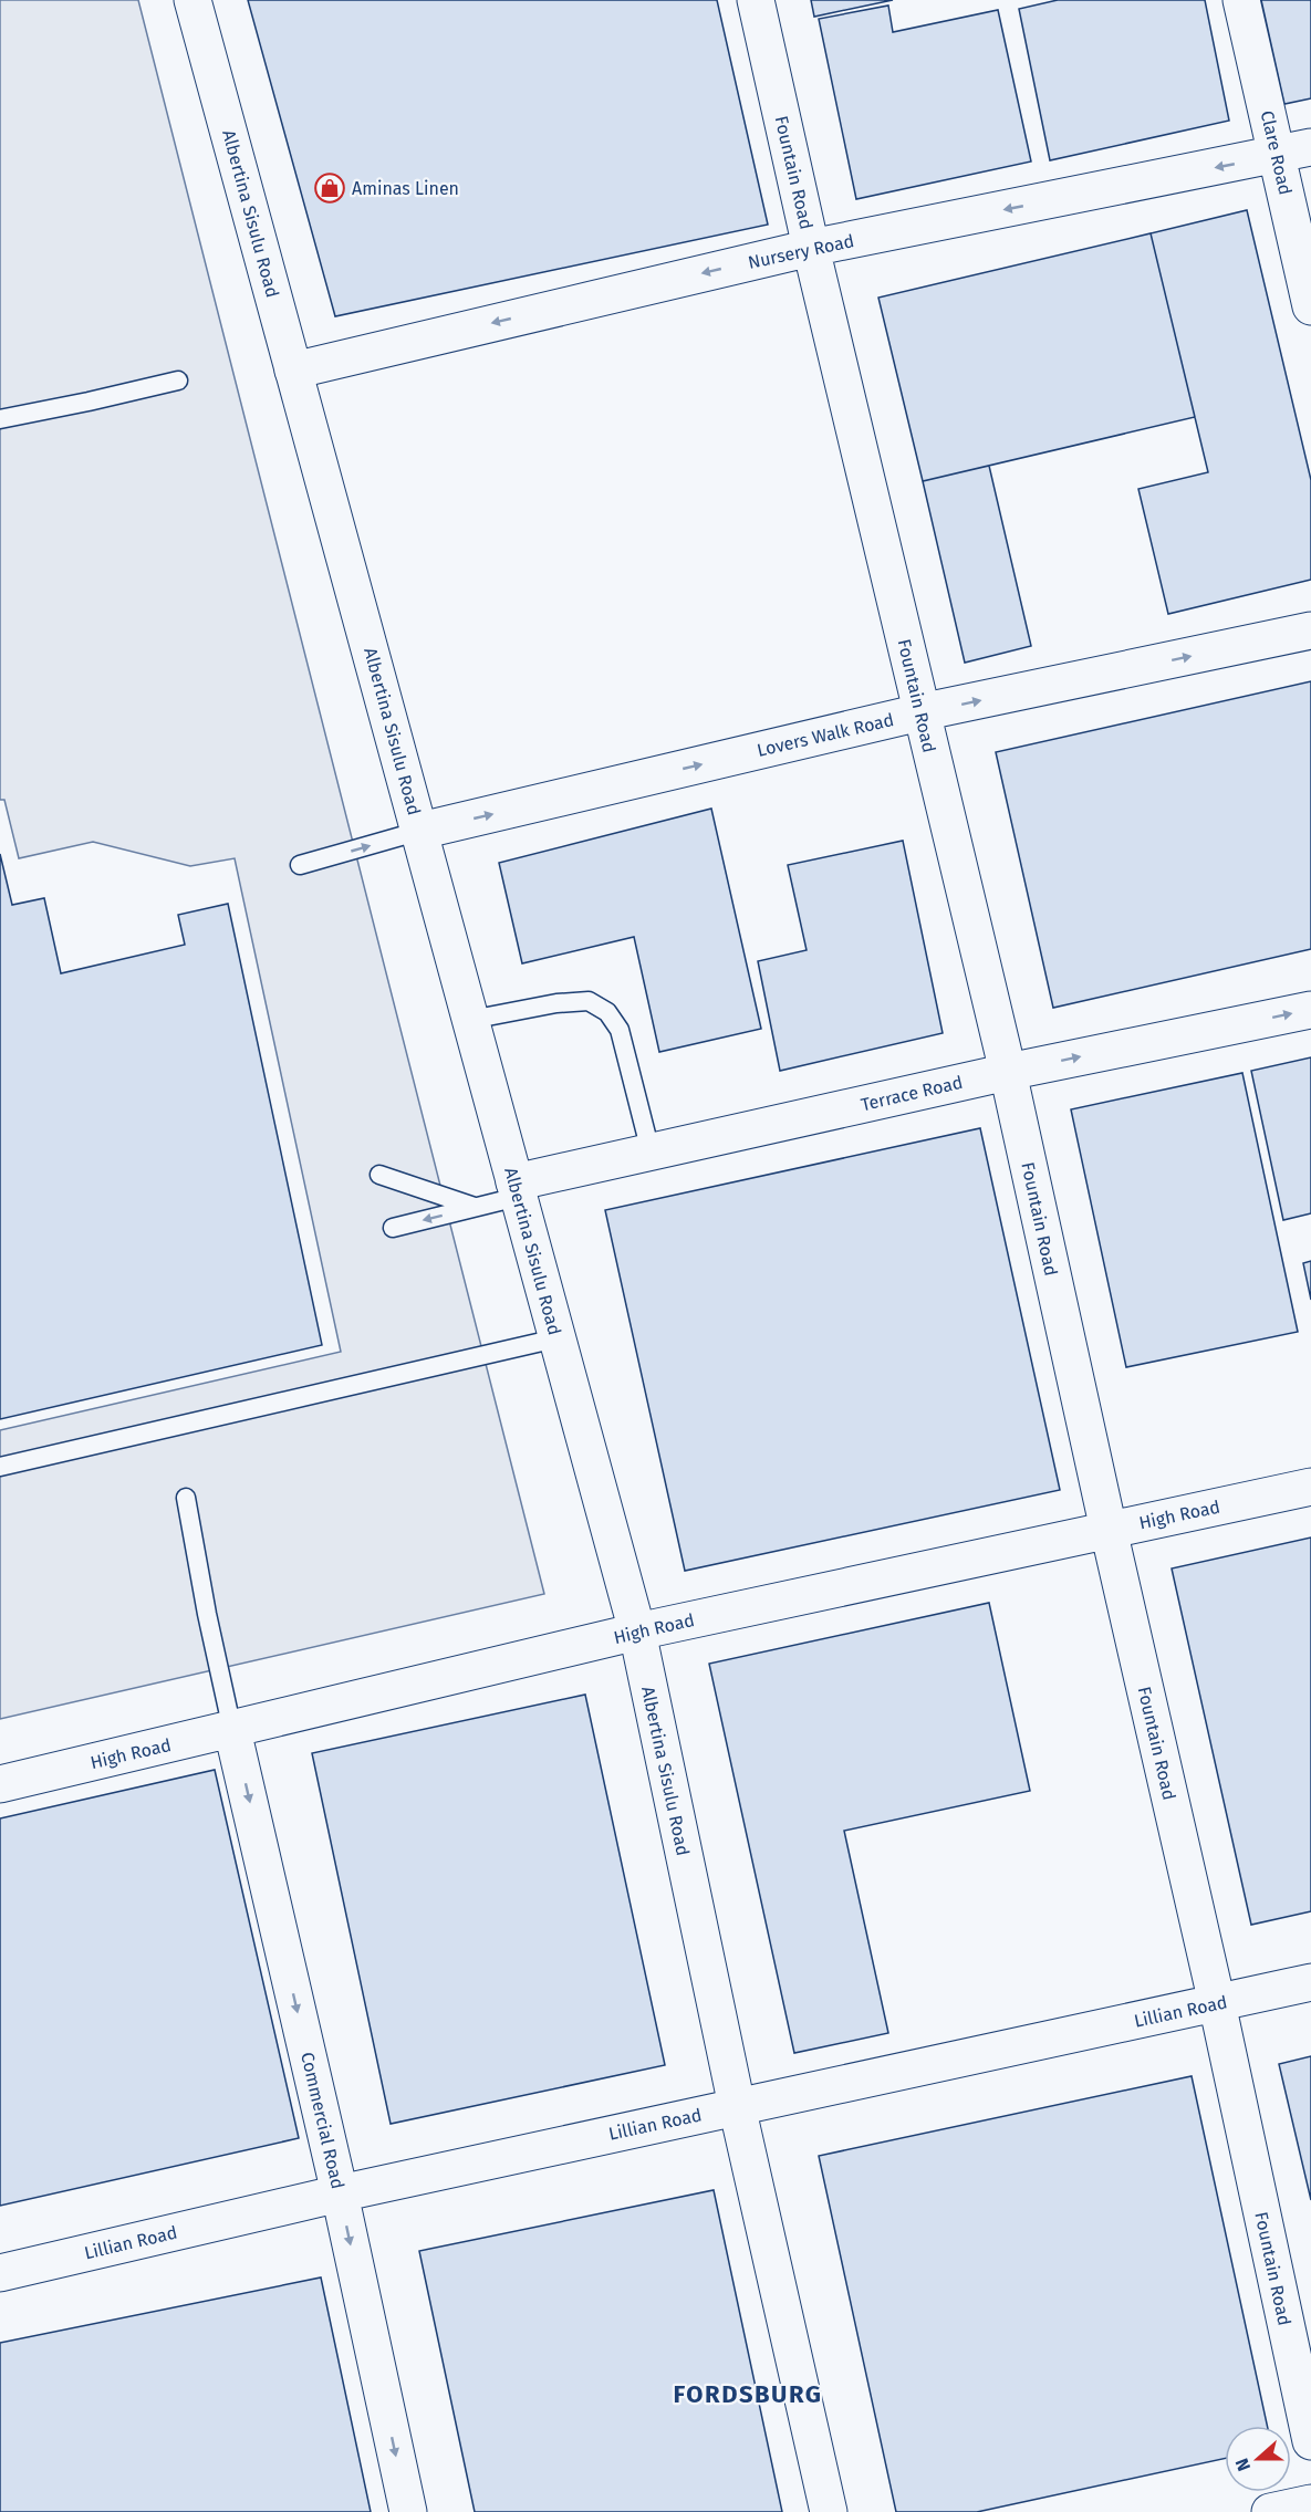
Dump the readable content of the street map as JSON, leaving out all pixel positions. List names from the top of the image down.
{
  "streets": {
    "street": [
      "Clare Road",
      "Fountain Road",
      "Albertina Sisulu Road",
      "Nursery Road",
      "Lovers Walk Road",
      "Terrace Road",
      "High Road",
      "Lillian Road",
      "Commercial Road"
    ]
  },
  "crossings": [
    ["Clare Road", "Nursery Road"],
    ["Fountain Road", "Nursery Road"],
    ["Fountain Road", "Lovers Walk Road"],
    ["Fountain Road", "Terrace Road"],
    ["Fountain Road", "High Road"],
    ["Fountain Road", "Lillian Road"],
    ["Albertina Sisulu Road", "Nursery Road"],
    ["Albertina Sisulu Road", "Lovers Walk Road"],
    ["Albertina Sisulu Road", "Terrace Road"],
    ["Albertina Sisulu Road", "High Road"],
    ["Albertina Sisulu Road", "Lillian Road"],
    ["High Road", "Commercial Road"],
    ["Lillian Road", "Commercial Road"]
  ],
  "one_way": [
    "Nursery Road",
    "Lovers Walk Road",
    "Terrace Road",
    "Commercial Road"
  ],
  "districts": ["FORDSBURG"],
  "places": {
    "shop": ["Aminas Linen"]
  },
  "north": "left"
}
